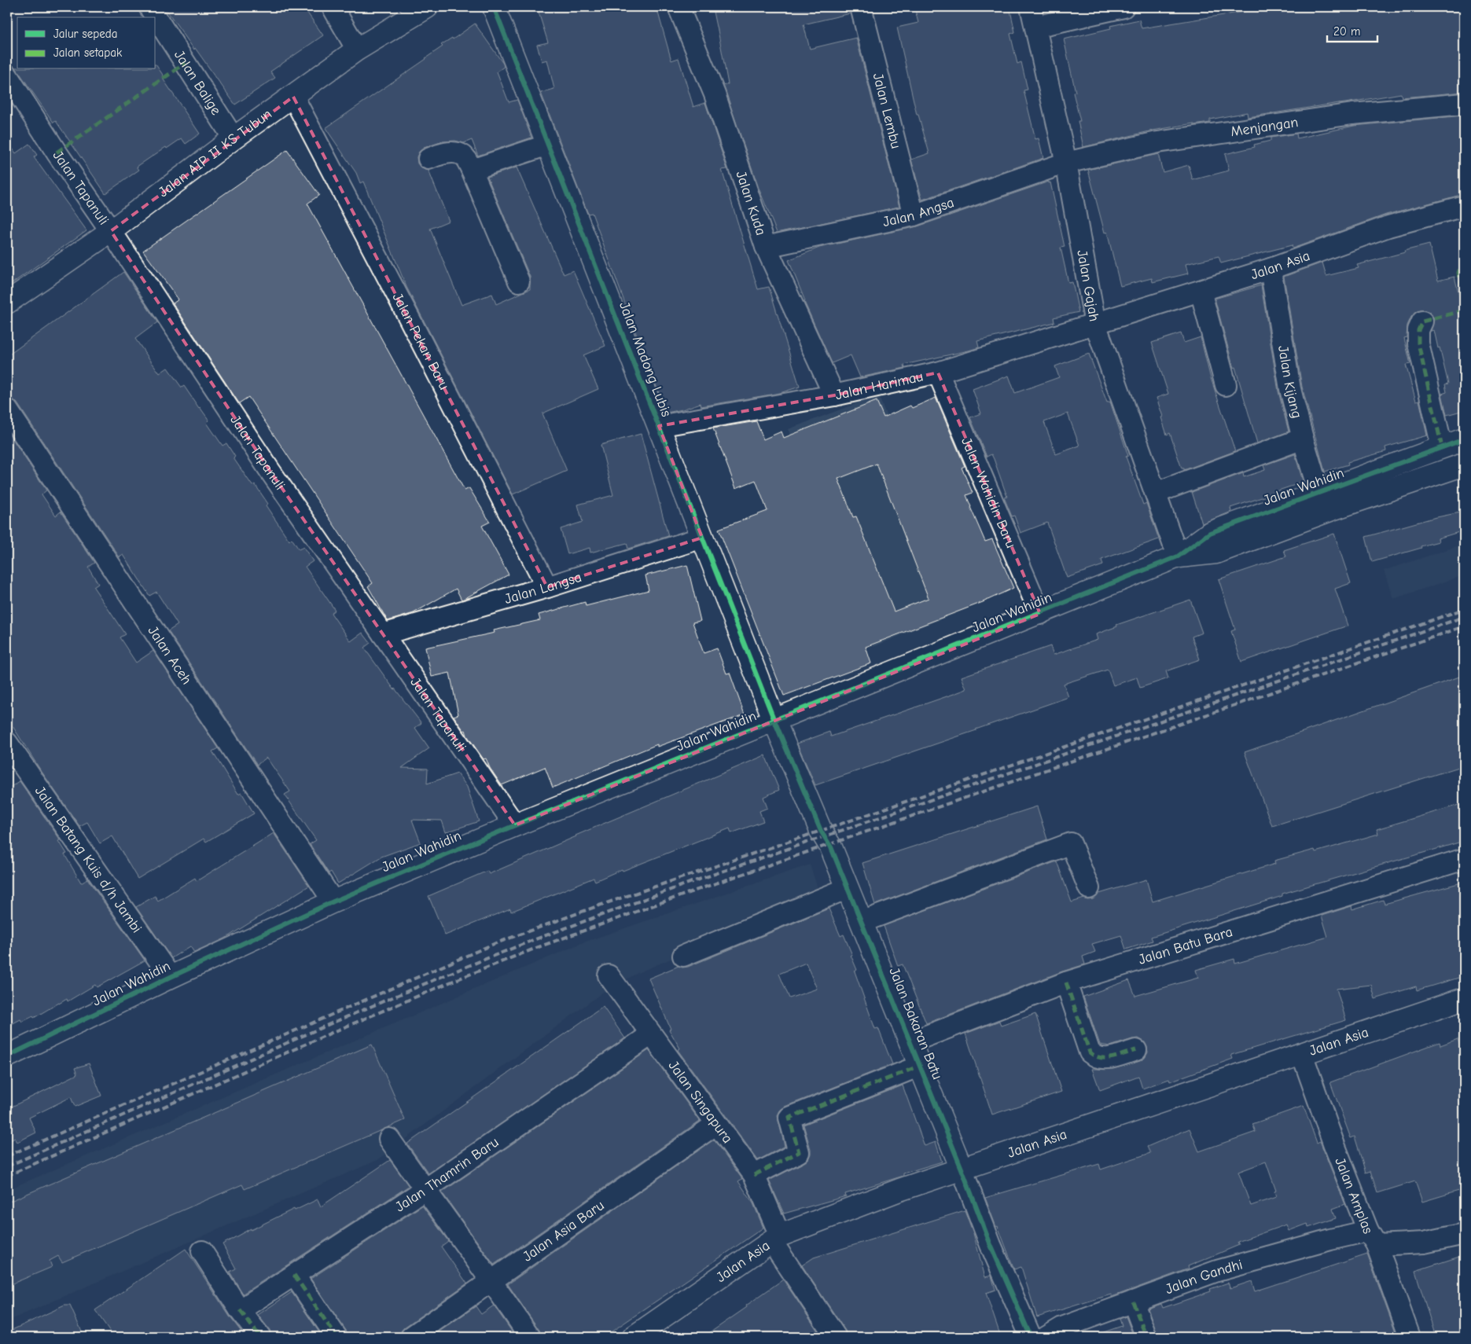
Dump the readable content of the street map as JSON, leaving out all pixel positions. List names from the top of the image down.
{
  "streets": {
    "street": [
      "Jalan Balige",
      "Jalan Lembu",
      "Menjangan",
      "Jalan AIP II KS Tubun",
      "Jalan Tapanuli",
      "Jalan Kuda",
      "Jalan Angsa",
      "Jalan Asia",
      "Jalan Gajah",
      "Jalan Pekan Baru",
      "Jalan Madong Lubis",
      "Jalan Kijang",
      "Jalan Harimau",
      "Jalan Wahidin",
      "Jalan Wahidin Baru",
      "Jalan Langsa",
      "Jalan Aceh",
      "Jalan Batang Kuis d/h Jambi",
      "Jalan Batu Bara",
      "Jalan Bakaran Batu",
      "Jalan Singapura",
      "Jalan Thamrin Baru",
      "Jalan Amplas",
      "Jalan Asia Baru",
      "Jalan Gandhi"
    ]
  },
  "crossings": [
    ["Jalan Balige", "Jalan AIP II KS Tubun"],
    ["Jalan Lembu", "Jalan Angsa"],
    ["Menjangan", "Jalan Angsa"],
    ["Menjangan", "Jalan Gajah"],
    ["Jalan AIP II KS Tubun", "Jalan Tapanuli"],
    ["Jalan AIP II KS Tubun", "Jalan Pekan Baru"],
    ["Jalan Tapanuli", "Jalan Wahidin"],
    ["Jalan Tapanuli", "Jalan Langsa"],
    ["Jalan Kuda", "Jalan Angsa"],
    ["Jalan Kuda", "Jalan Harimau"],
    ["Jalan Angsa", "Jalan Gajah"],
    ["Jalan Asia", "Jalan Gajah"],
    ["Jalan Asia", "Jalan Kijang"],
    ["Jalan Asia", "Jalan Harimau"],
    ["Jalan Asia", "Jalan Bakaran Batu"],
    ["Jalan Asia", "Jalan Singapura"],
    ["Jalan Asia", "Jalan Amplas"],
    ["Jalan Gajah", "Jalan Harimau"],
    ["Jalan Gajah", "Jalan Wahidin"],
    ["Jalan Pekan Baru", "Jalan Langsa"],
    ["Jalan Madong Lubis", "Jalan Harimau"],
    ["Jalan Madong Lubis", "Jalan Wahidin"],
    ["Jalan Madong Lubis", "Jalan Langsa"],
    ["Jalan Madong Lubis", "Jalan Bakaran Batu"],
    ["Jalan Kijang", "Jalan Wahidin"],
    ["Jalan Harimau", "Jalan Wahidin Baru"],
    ["Jalan Wahidin", "Jalan Wahidin Baru"],
    ["Jalan Wahidin", "Jalan Aceh"],
    ["Jalan Wahidin", "Jalan Batang Kuis d/h Jambi"],
    ["Jalan Wahidin", "Jalan Bakaran Batu"],
    ["Jalan Batu Bara", "Jalan Bakaran Batu"],
    ["Jalan Singapura", "Jalan Thamrin Baru"],
    ["Jalan Singapura", "Jalan Asia Baru"],
    ["Jalan Amplas", "Jalan Gandhi"]
  ],
  "legend": ["Jalur sepeda", "Jalan setapak"],
  "scale_bar": "20 m"
}
